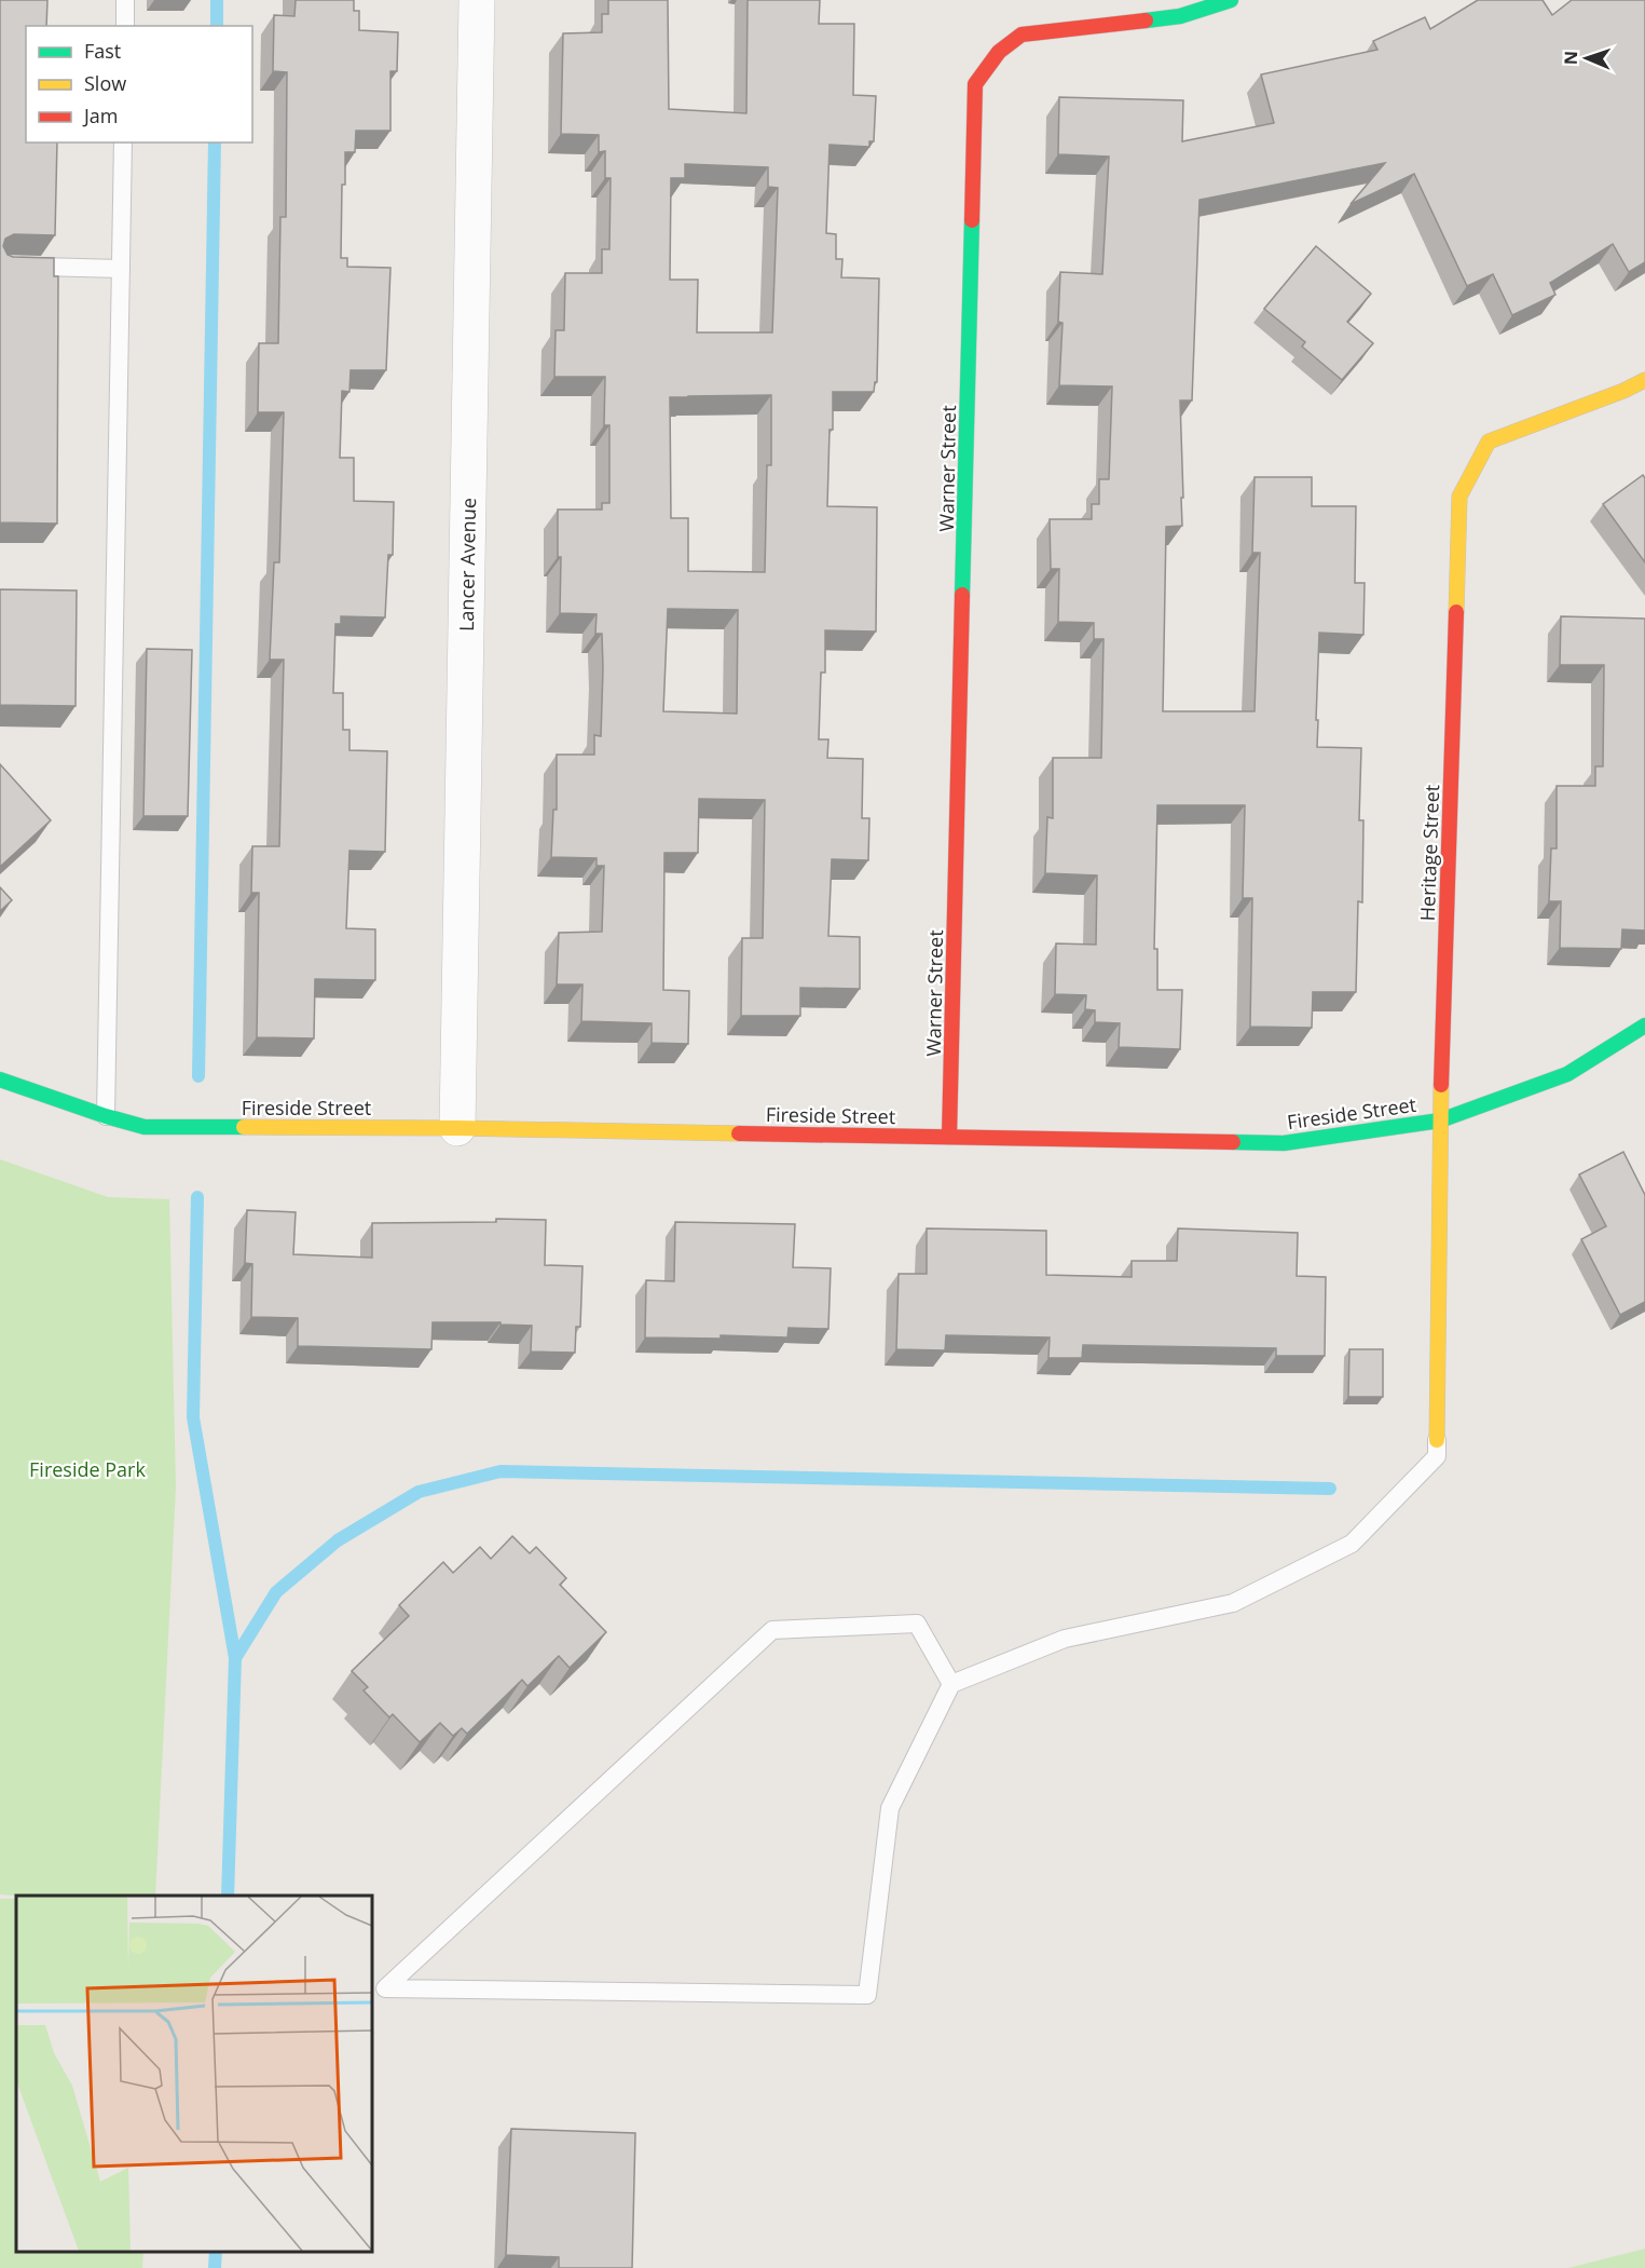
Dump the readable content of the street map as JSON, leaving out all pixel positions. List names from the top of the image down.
{
  "streets": {
    "street": [
      "Warner Street",
      "Lancer Avenue",
      "Heritage Street",
      "Fireside Street"
    ]
  },
  "crossings": [
    ["Warner Street", "Fireside Street"],
    ["Lancer Avenue", "Fireside Street"],
    ["Heritage Street", "Fireside Street"]
  ],
  "parks": ["Fireside Park"],
  "legend": ["Fast", "Slow", "Jam"],
  "north": "left"
}
